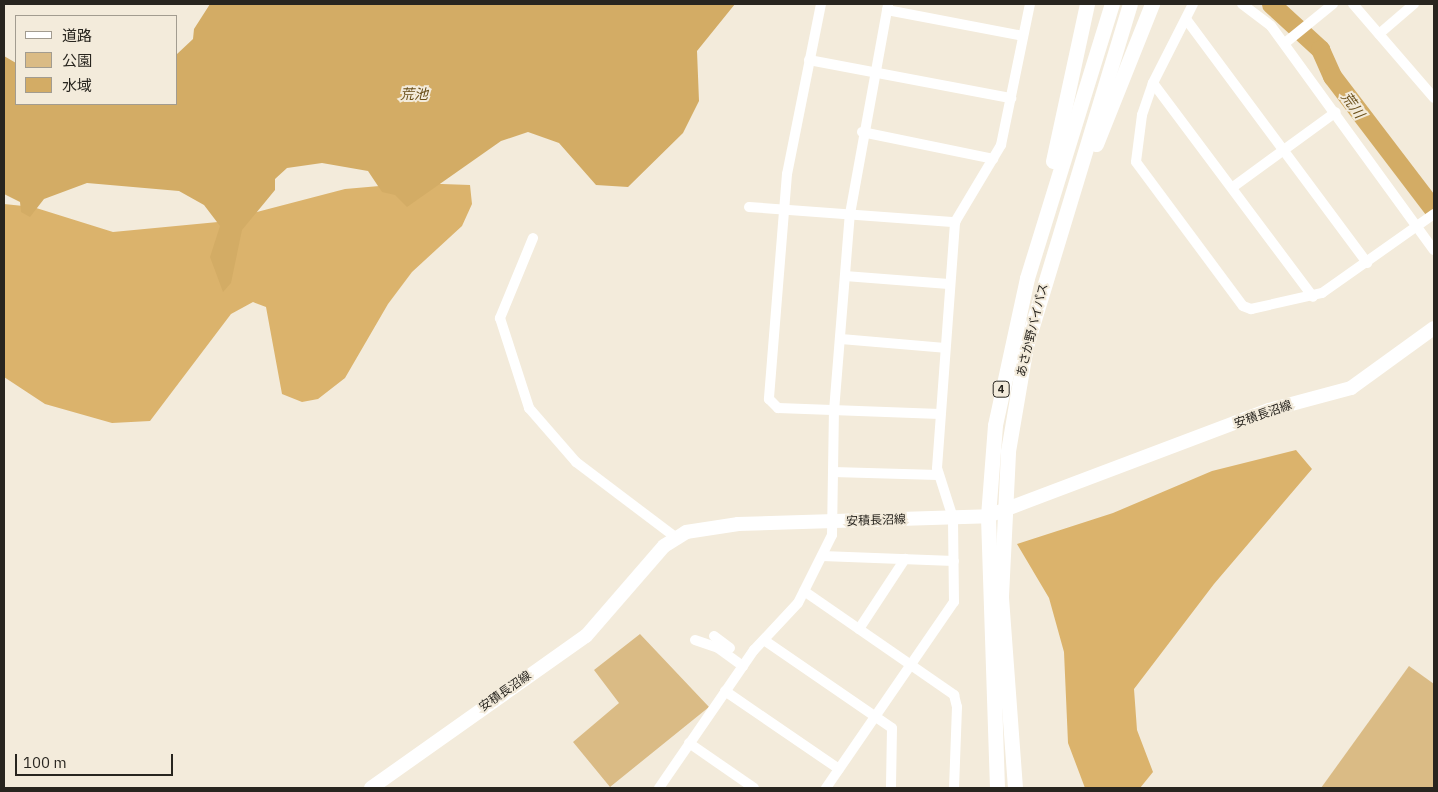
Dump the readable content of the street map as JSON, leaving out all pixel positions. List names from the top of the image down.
{
  "streets": {
    "highway": ["あさか野バイパス", "4"],
    "main road": ["安積長沼線"]
  },
  "crossings": [
    ["あさか野バイパス", "安積長沼線"]
  ],
  "water": ["荒池", "荒川"],
  "legend": ["道路", "公園", "水域"],
  "scale_bar": "100 m"
}
